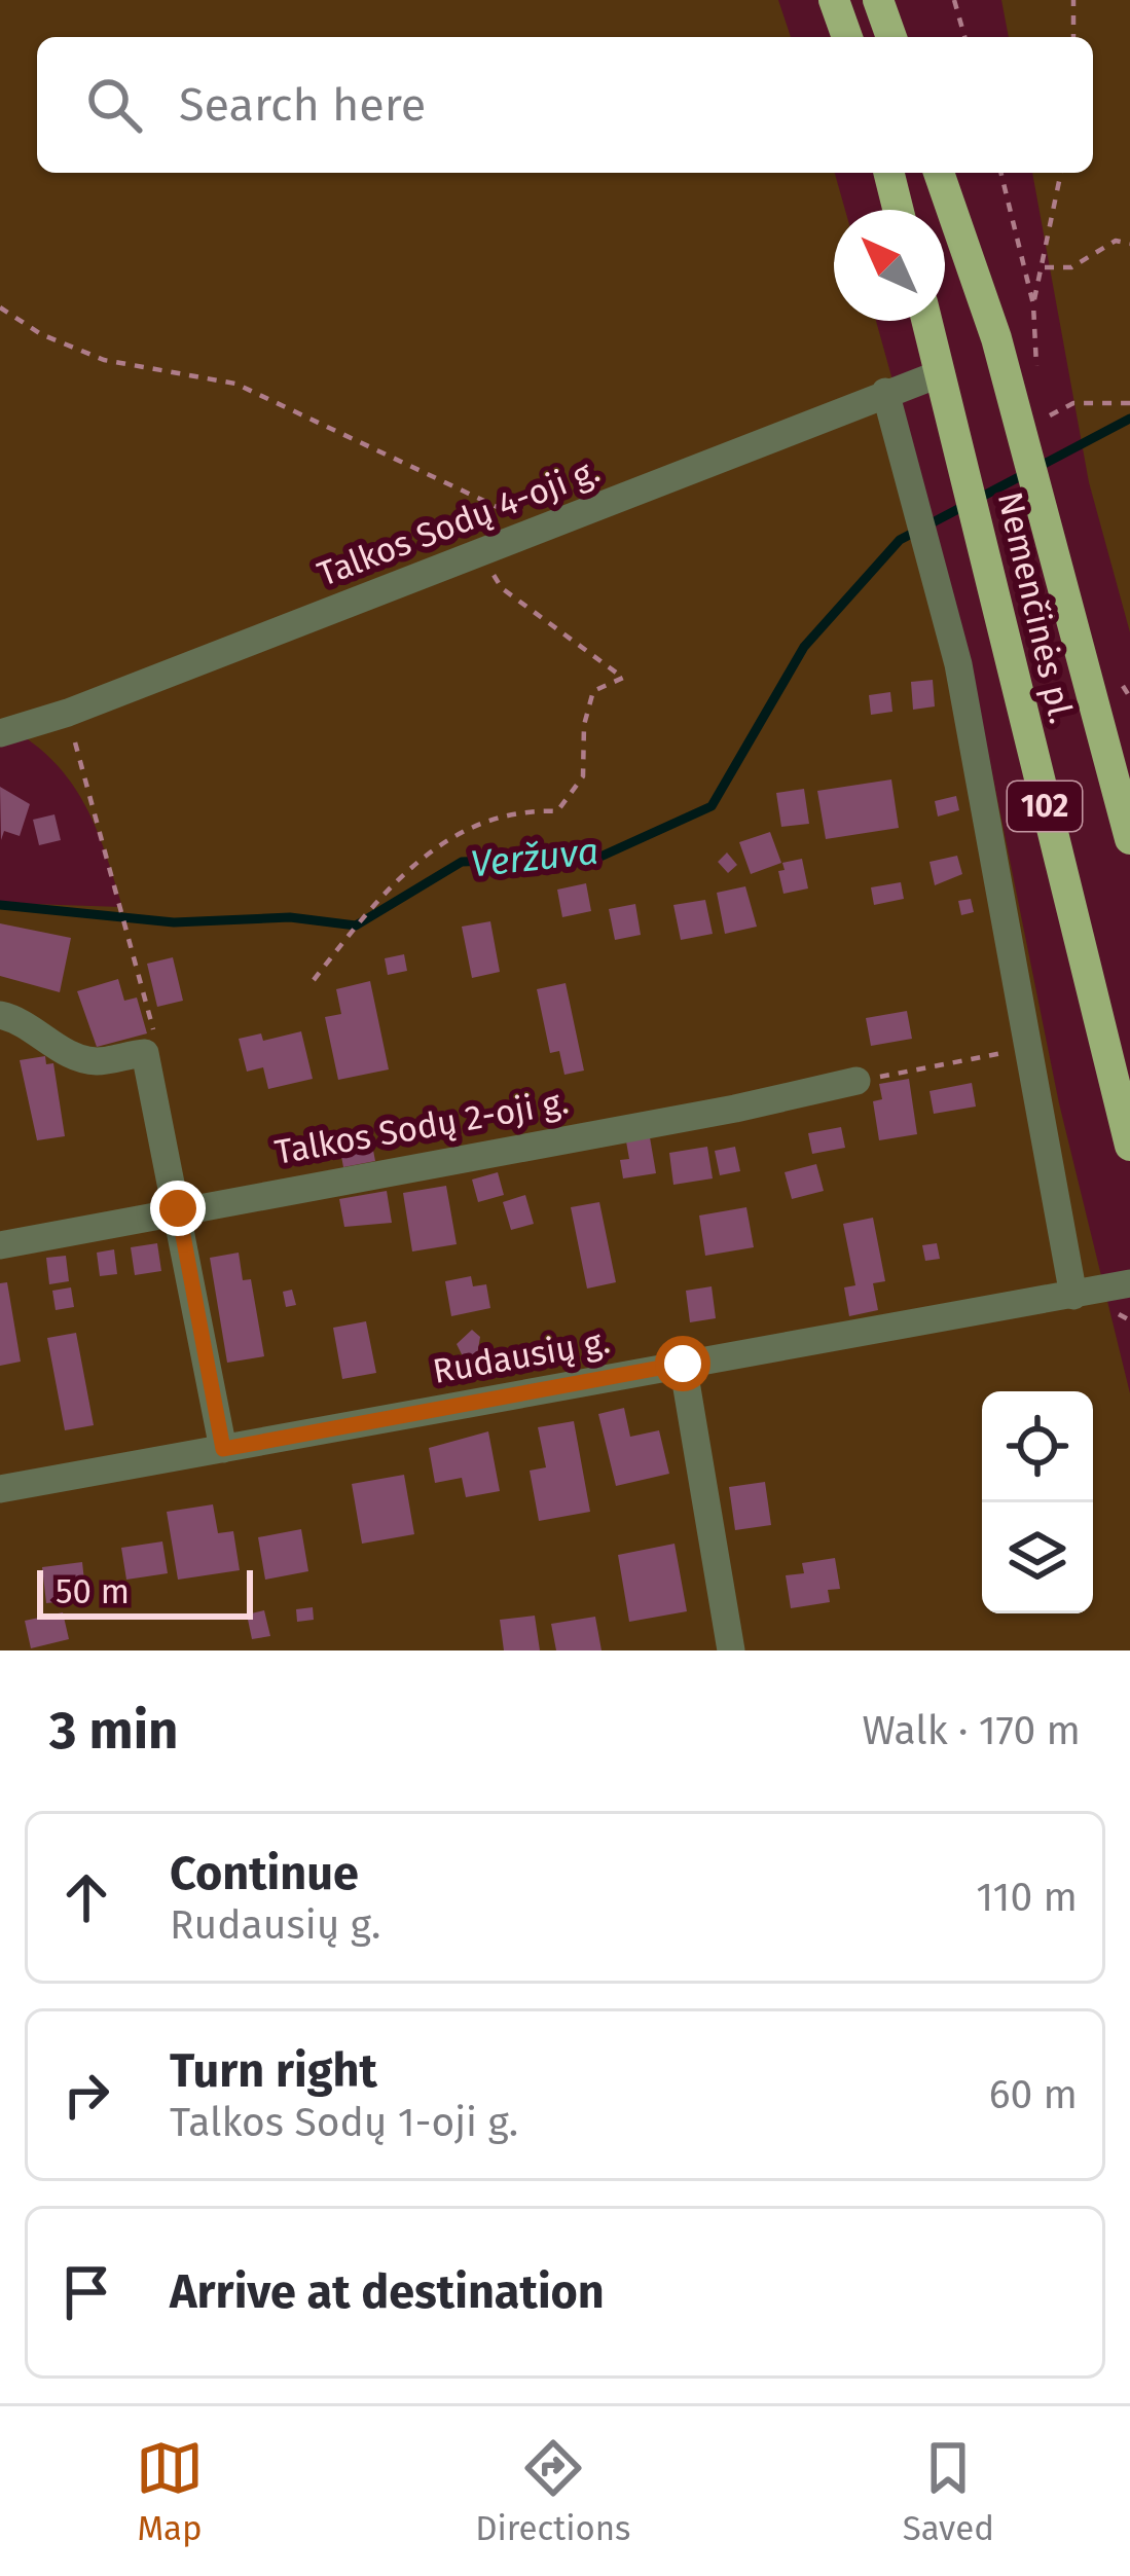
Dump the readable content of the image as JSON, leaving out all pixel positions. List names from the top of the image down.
{
  "streets": {
    "main road": ["Nemenčinės pl.", "102"],
    "street": ["Talkos Sodų 4-oji g.", "Talkos Sodų 2-oji g.", "Rudausių g."]
  },
  "crossings": [
    ["Talkos Sodų 4-oji g.", "Nemenčinės pl."]
  ],
  "water": ["Veržuva"],
  "scale_bar": "50 m",
  "north": "top left",
  "page": {
    "search": "Search here",
    "scale": "50 m",
    "heading": ["3 min", "Walk · 170 m"],
    "list": [
      ["Continue", "Rudausių g.", "110 m"],
      ["Turn right", "Talkos Sodų 1-oji g.", "60 m"],
      "Arrive at destination"
    ],
    "nav": ["Map", "Directions", "Saved"]
  }
}
